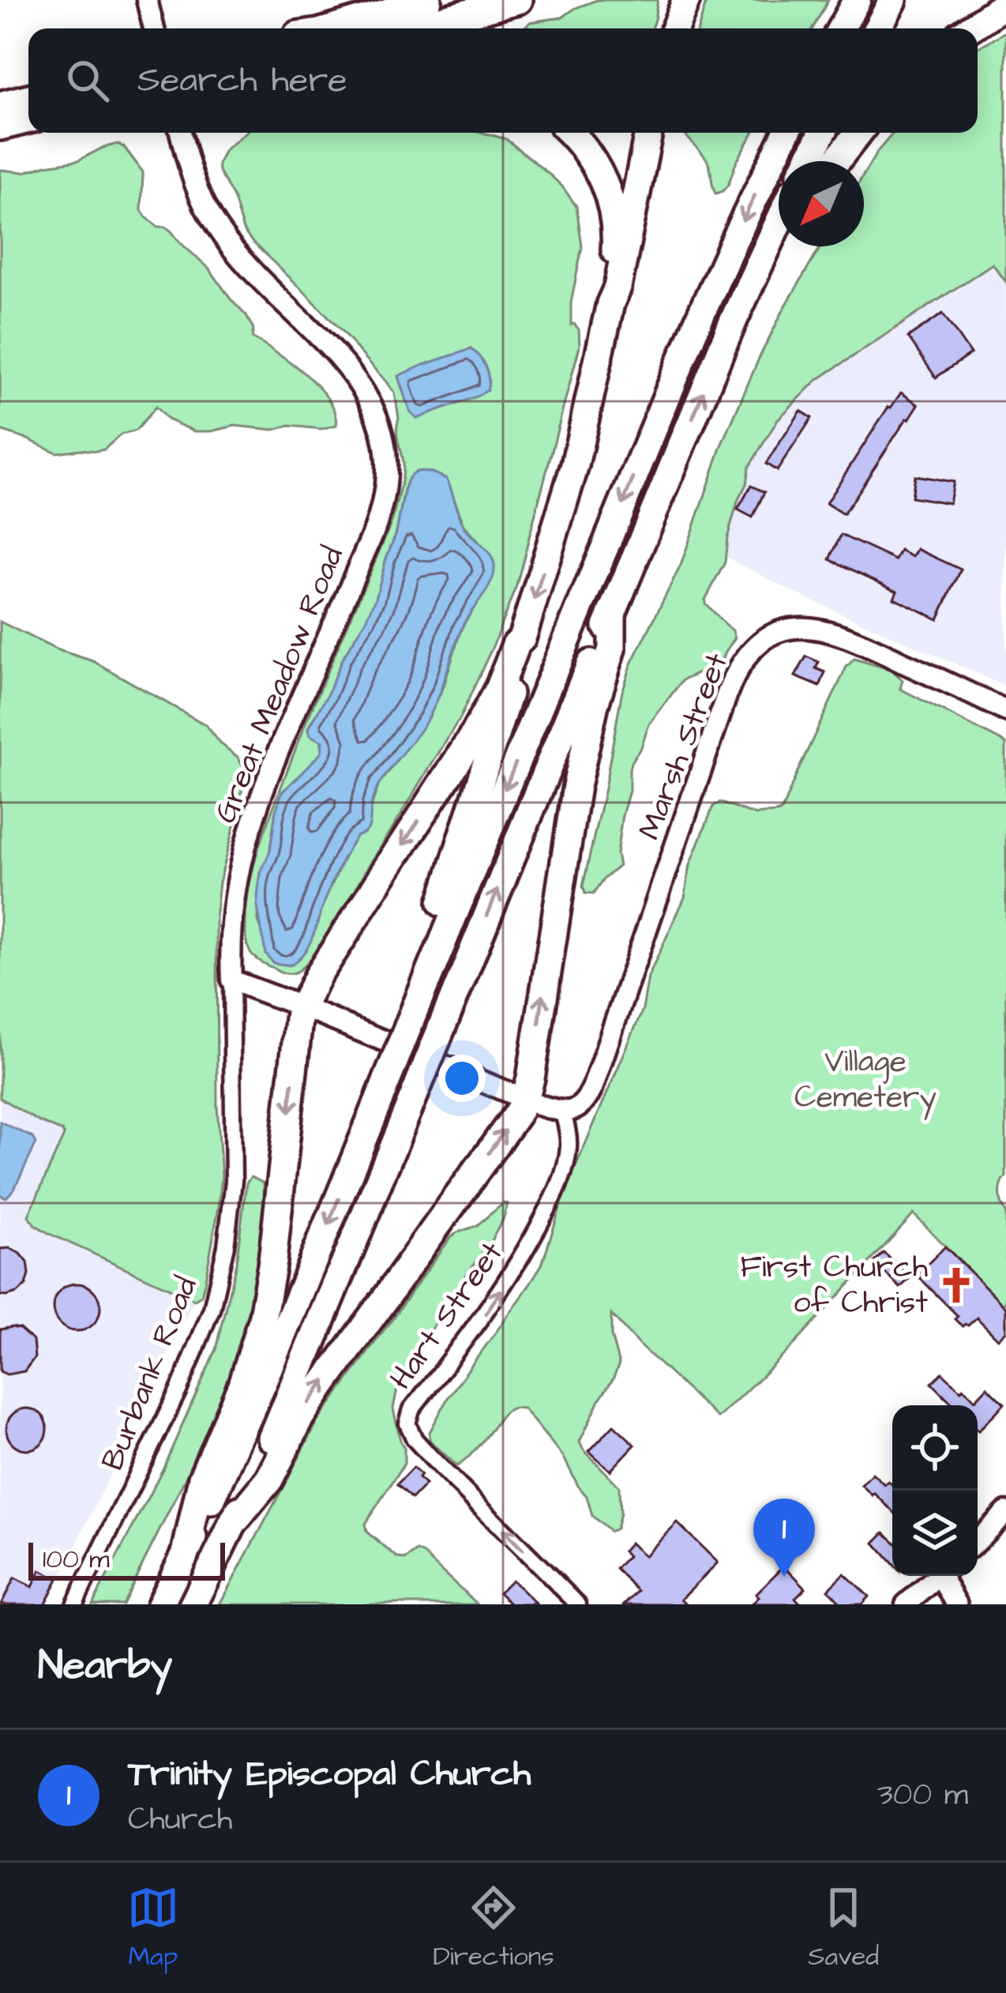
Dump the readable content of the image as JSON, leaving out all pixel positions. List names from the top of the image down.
{
  "streets": {
    "street": [
      "Great Meadow Road",
      "Marsh Street",
      "Hart Street",
      "Burbank Road"
    ]
  },
  "crossings": [
    ["Great Meadow Road", "Burbank Road"],
    ["Marsh Street", "Hart Street"]
  ],
  "one_way": ["Hart Street"],
  "parks": ["Village Cemetery"],
  "places": {
    "church": ["First Church of Christ"]
  },
  "scale_bar": "100 m",
  "north": "bottom left",
  "page": {
    "search": "Search here",
    "pins": "1",
    "scale": "100 m",
    "heading": "Nearby",
    "list": [
      {
        "mark": "1",
        "name": "Trinity Episcopal Church",
        "note": "Church",
        "value": "300 m"
      }
    ],
    "nav": ["Map", "Directions", "Saved"]
  }
}
